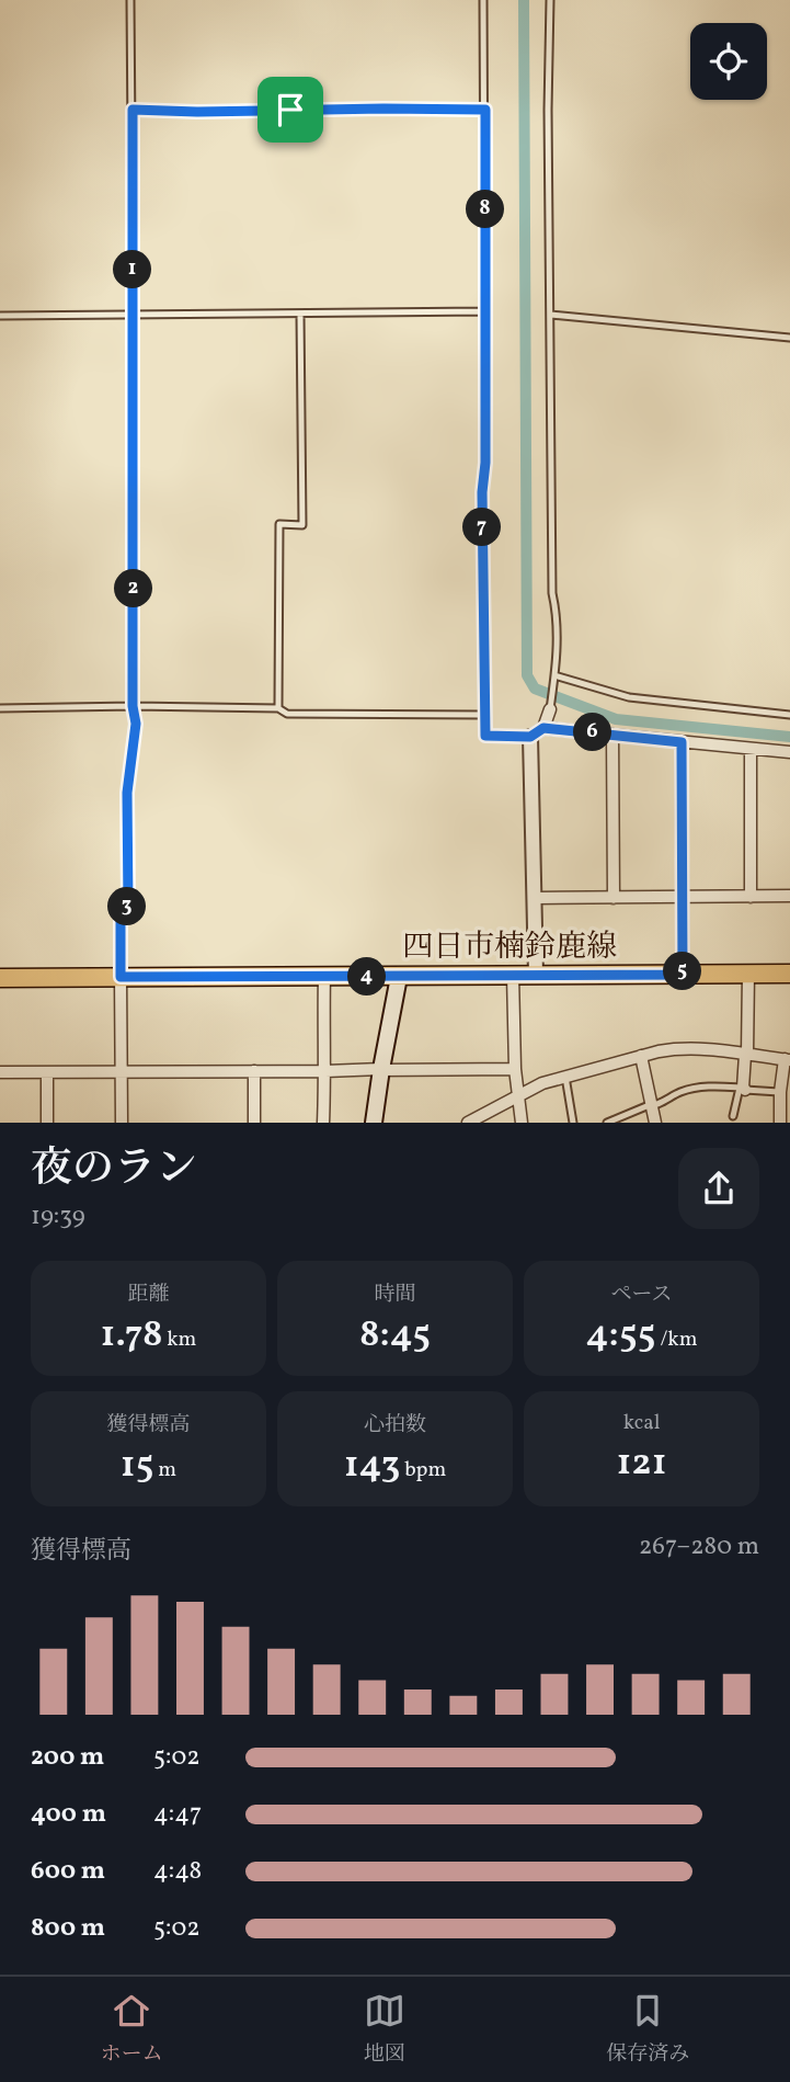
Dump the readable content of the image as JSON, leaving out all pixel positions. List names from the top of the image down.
{
  "streets": {
    "main road": ["四日市楠鈴鹿線"]
  },
  "page": {
    "pins": [
      "8",
      "1",
      "7",
      "2",
      "6",
      "3",
      "5",
      "4"
    ],
    "heading": ["夜のラン", "19:39"],
    "stats": [
      ["距離", "1.78 km"],
      ["時間", "8:45"],
      ["ペース", "4:55 /km"],
      ["獲得標高", "15 m"],
      ["心拍数", "143 bpm"],
      ["kcal", "121"]
    ],
    "chart": ["獲得標高", "267–280 m"],
    "list": [
      {
        "name": "200 m",
        "note": "5:02"
      },
      {
        "name": "400 m",
        "note": "4:47"
      },
      {
        "name": "600 m",
        "note": "4:48"
      },
      {
        "name": "800 m",
        "note": "5:02"
      }
    ],
    "tabs": ["ホーム", "地図", "保存済み"]
  }
}
